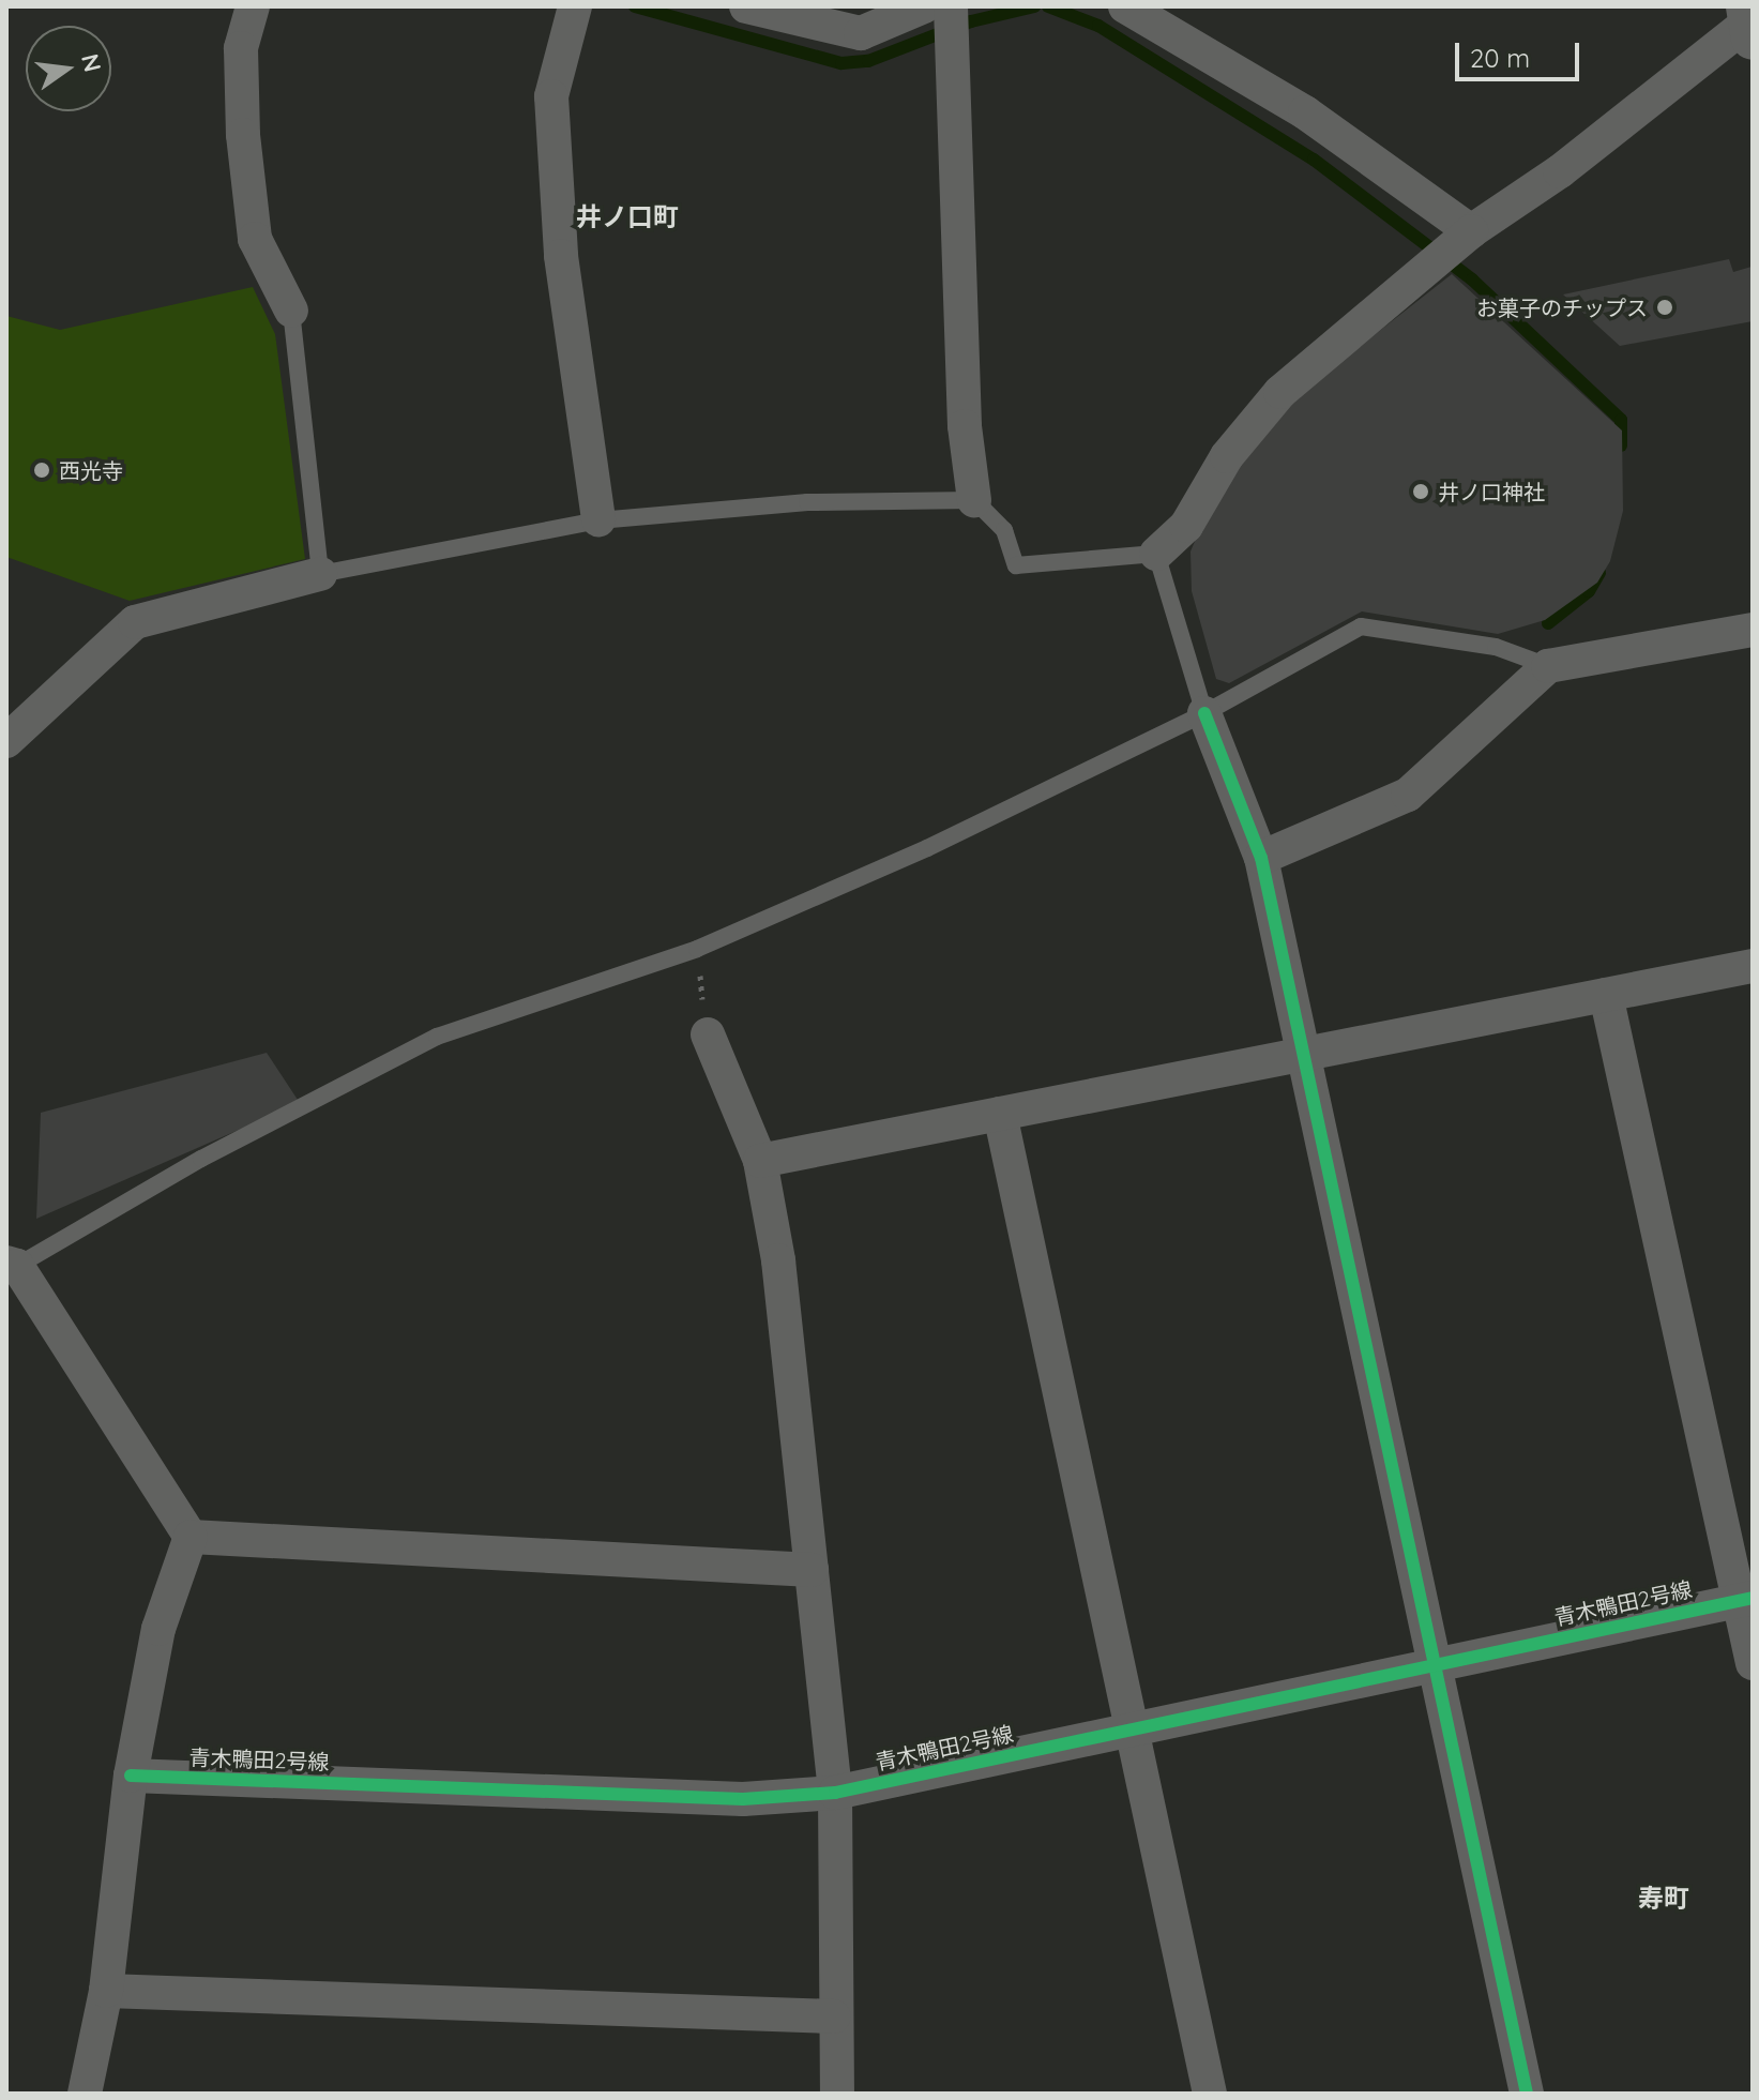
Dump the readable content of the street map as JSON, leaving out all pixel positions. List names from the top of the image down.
{
  "streets": {
    "street": ["青木鴨田2号線"]
  },
  "districts": ["井ノ口町", "寿町"],
  "places": ["お菓子のチップス", "西光寺", "井ノ口神社"],
  "scale_bar": "20 m",
  "north": "right"
}
